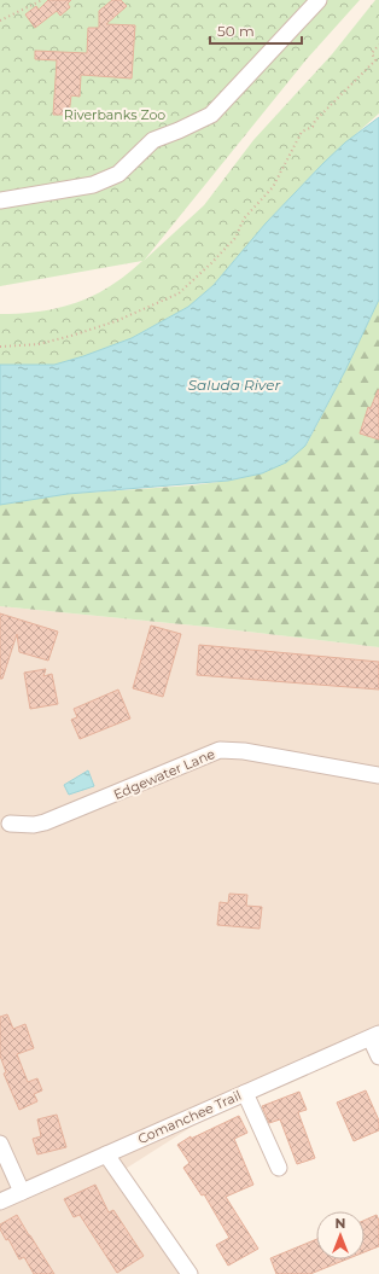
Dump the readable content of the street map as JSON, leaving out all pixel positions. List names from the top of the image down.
{
  "streets": {
    "street": ["Edgewater Lane", "Comanchee Trail"]
  },
  "water": ["Saluda River"],
  "parks": ["Riverbanks Zoo"],
  "scale_bar": "50 m",
  "north": "top"
}
